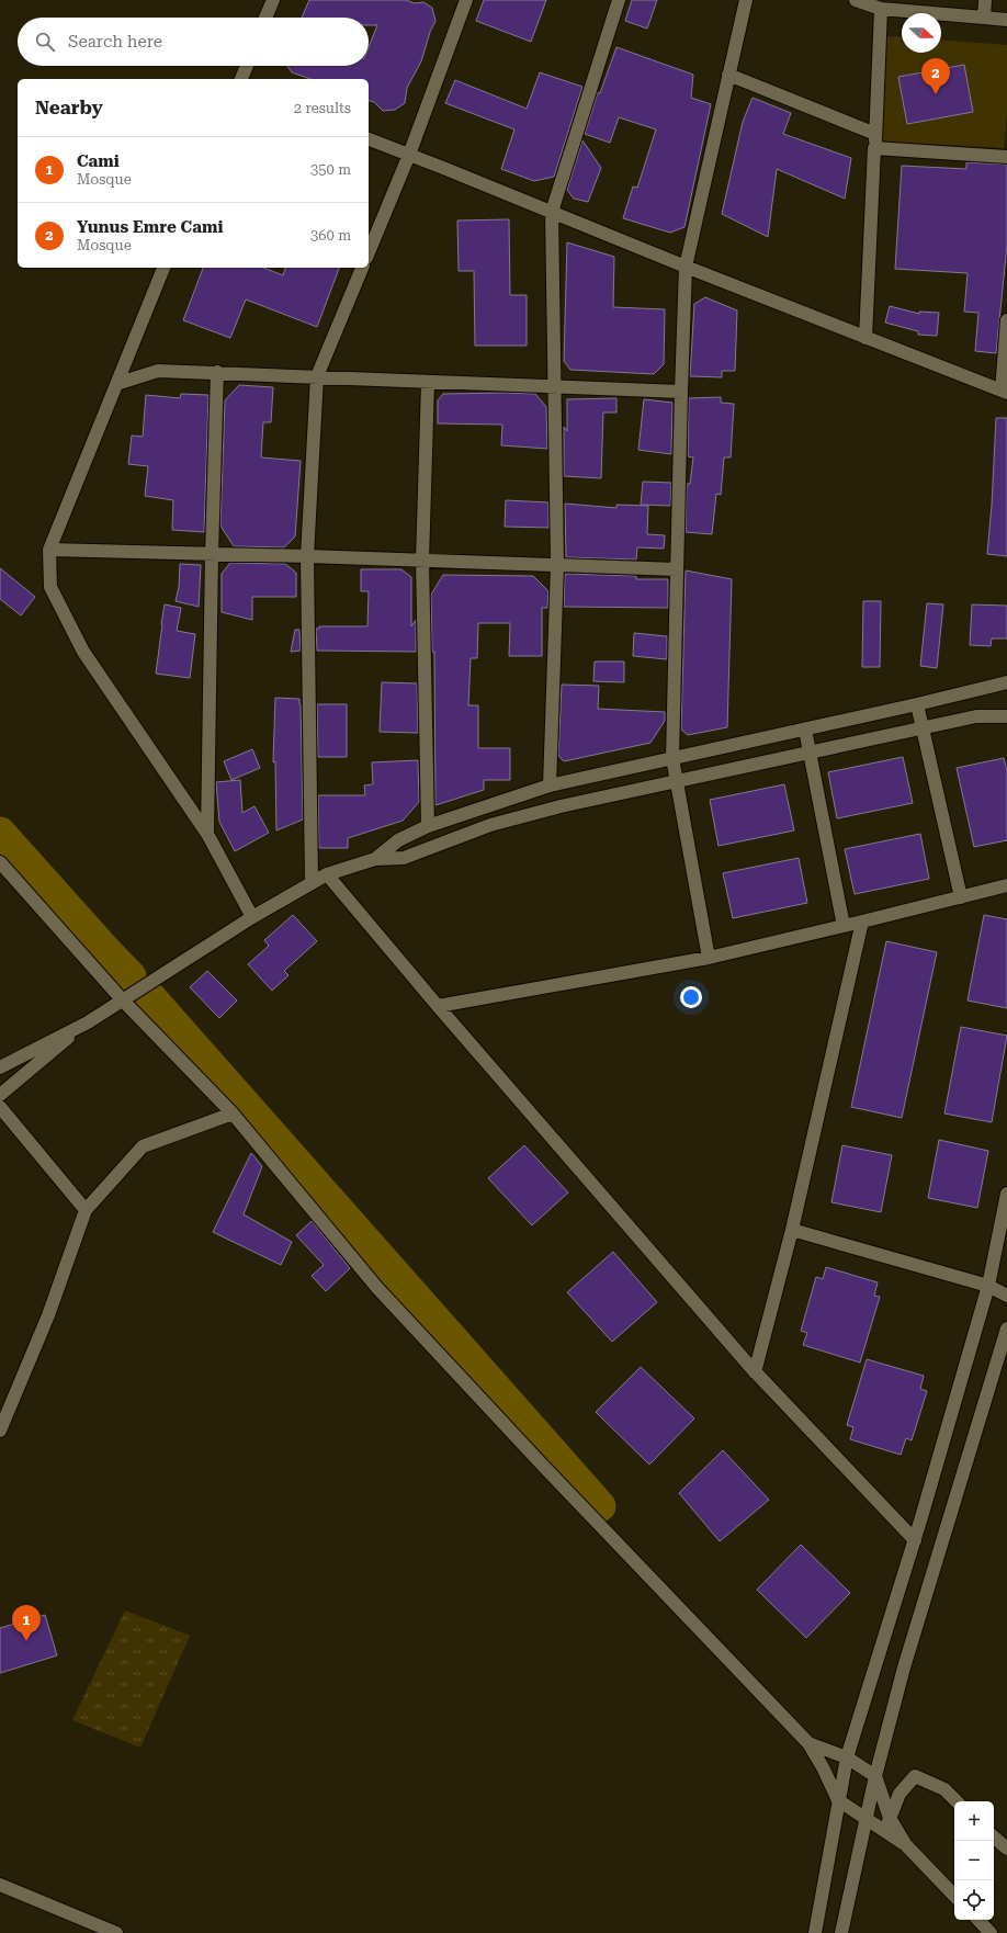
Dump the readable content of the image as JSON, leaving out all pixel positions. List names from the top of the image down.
{
  "north": "right",
  "page": {
    "search": "Search here",
    "pins": ["2", "1"],
    "heading": ["Nearby", "2 results"],
    "list": [
      {
        "mark": "1",
        "name": "Cami",
        "note": "Mosque",
        "value": "350 m"
      },
      {
        "mark": "2",
        "name": "Yunus Emre Cami",
        "note": "Mosque",
        "value": "360 m"
      }
    ],
    "map_buttons": ["+", "−"]
  }
}
